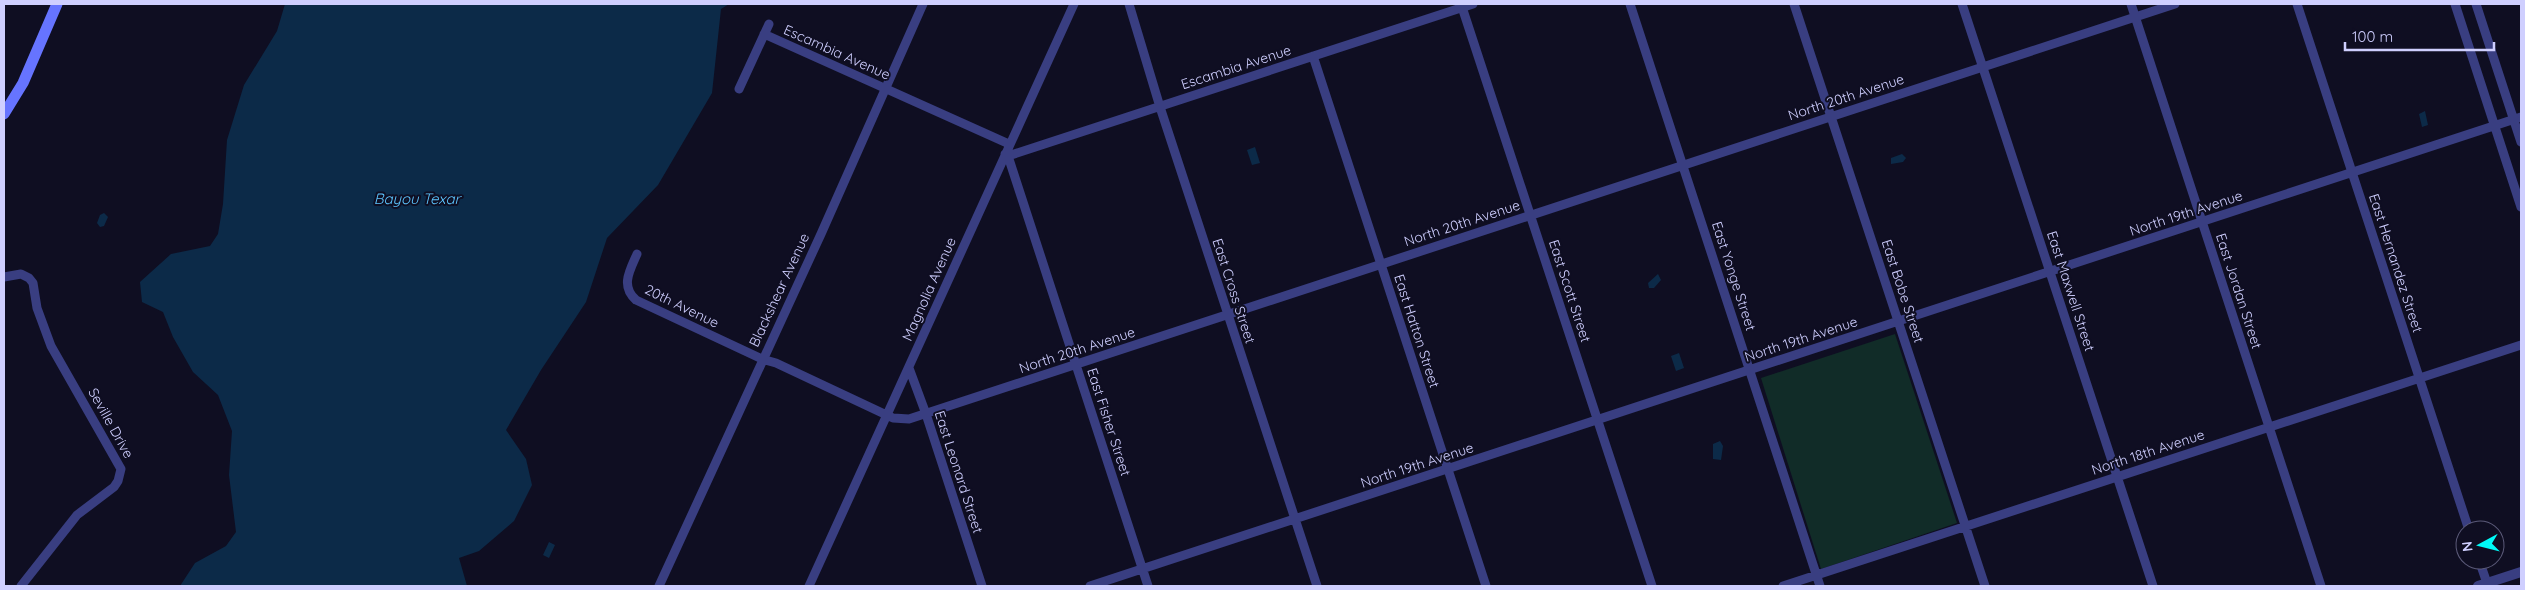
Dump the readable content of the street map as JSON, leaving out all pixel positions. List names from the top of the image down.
{
  "streets": {
    "street": [
      "Escambia Avenue",
      "North 20th Avenue",
      "North 19th Avenue",
      "East Hernandez Street",
      "East Yonge Street",
      "Magnolia Avenue",
      "Blackshear Avenue",
      "East Cross Street",
      "East Scott Street",
      "East Bobe Street",
      "East Maxwell Street",
      "East Jordan Street",
      "20th Avenue",
      "East Hatton Street",
      "East Fisher Street",
      "Seville Drive",
      "North 18th Avenue",
      "East Leonard Street"
    ]
  },
  "crossings": [
    ["Escambia Avenue", "Magnolia Avenue"],
    ["Escambia Avenue", "Blackshear Avenue"],
    ["Escambia Avenue", "East Cross Street"],
    ["Escambia Avenue", "East Scott Street"],
    ["Escambia Avenue", "East Hatton Street"],
    ["Escambia Avenue", "East Fisher Street"],
    ["North 20th Avenue", "East Yonge Street"],
    ["North 20th Avenue", "Magnolia Avenue"],
    ["North 20th Avenue", "Blackshear Avenue"],
    ["North 20th Avenue", "East Cross Street"],
    ["North 20th Avenue", "East Scott Street"],
    ["North 20th Avenue", "East Bobe Street"],
    ["North 20th Avenue", "East Maxwell Street"],
    ["North 20th Avenue", "East Jordan Street"],
    ["North 20th Avenue", "20th Avenue"],
    ["North 20th Avenue", "East Hatton Street"],
    ["North 20th Avenue", "East Fisher Street"],
    ["North 20th Avenue", "East Leonard Street"],
    ["North 19th Avenue", "East Hernandez Street"],
    ["North 19th Avenue", "East Yonge Street"],
    ["North 19th Avenue", "East Cross Street"],
    ["North 19th Avenue", "East Scott Street"],
    ["North 19th Avenue", "East Bobe Street"],
    ["North 19th Avenue", "East Maxwell Street"],
    ["North 19th Avenue", "East Jordan Street"],
    ["North 19th Avenue", "East Hatton Street"],
    ["North 19th Avenue", "East Fisher Street"],
    ["East Hernandez Street", "North 18th Avenue"],
    ["East Yonge Street", "North 18th Avenue"],
    ["Magnolia Avenue", "East Fisher Street"],
    ["Magnolia Avenue", "East Leonard Street"],
    ["Blackshear Avenue", "20th Avenue"],
    ["East Bobe Street", "North 18th Avenue"],
    ["East Maxwell Street", "North 18th Avenue"],
    ["East Jordan Street", "North 18th Avenue"]
  ],
  "water": ["Bayou Texar"],
  "scale_bar": "100 m",
  "north": "left"
}
